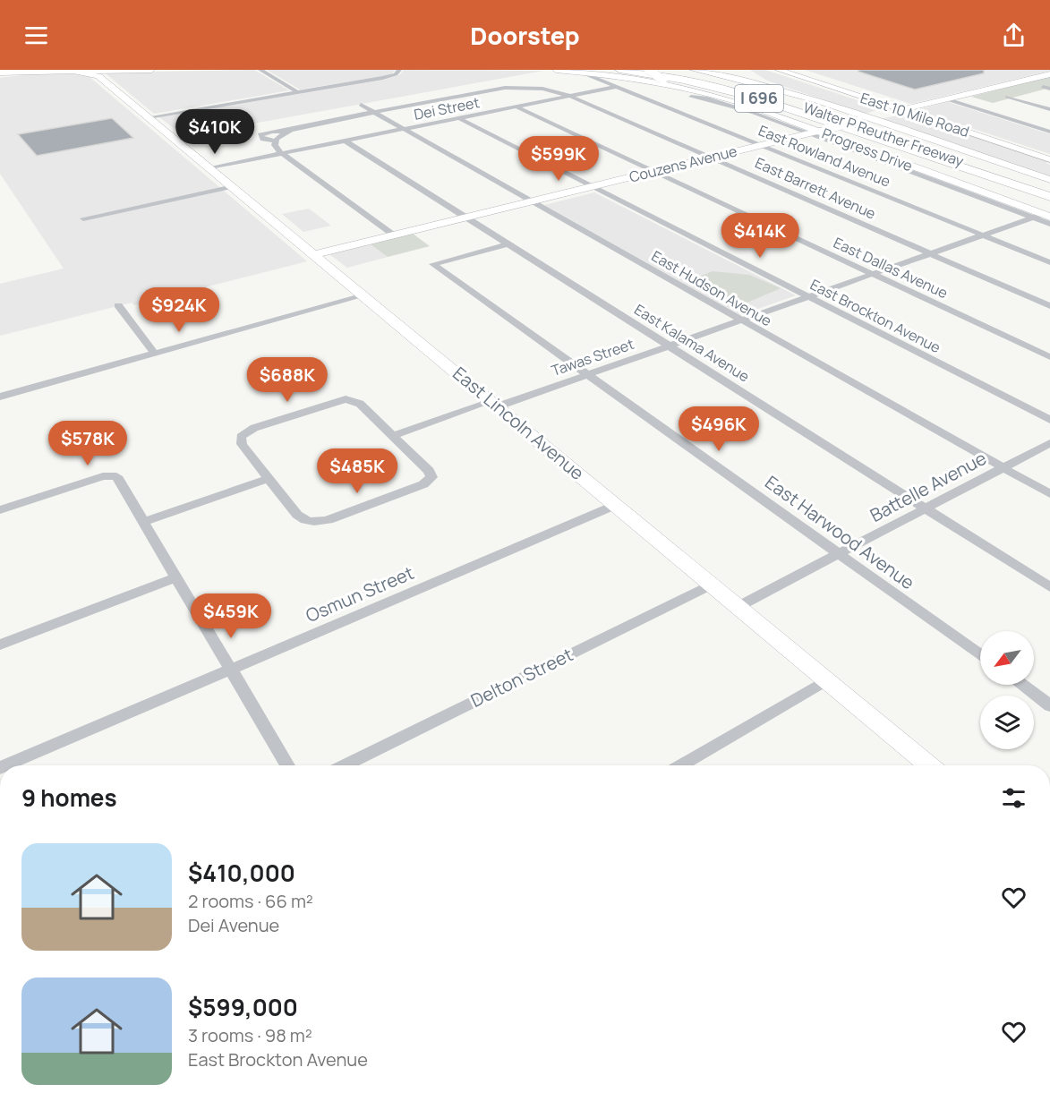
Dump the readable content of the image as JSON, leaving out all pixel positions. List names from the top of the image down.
{
  "streets": {
    "highway": ["I 696", "Walter P Reuther Freeway"],
    "street": [
      "Dei Street",
      "East 10 Mile Road",
      "Progress Drive",
      "East Rowland Avenue",
      "Couzens Avenue",
      "East Barrett Avenue",
      "East Dallas Avenue",
      "East Hudson Avenue",
      "East Brockton Avenue",
      "East Kalama Avenue",
      "Tawas Street",
      "East Lincoln Avenue",
      "Battelle Avenue",
      "East Harwood Avenue",
      "Osmun Street",
      "Delton Street"
    ]
  },
  "crossings": [
    ["Dei Street", "East Rowland Avenue"],
    ["Dei Street", "East Barrett Avenue"],
    ["Dei Street", "East Dallas Avenue"],
    ["Dei Street", "East Hudson Avenue"],
    ["Dei Street", "East Brockton Avenue"],
    ["Dei Street", "East Kalama Avenue"],
    ["Dei Street", "East Lincoln Avenue"],
    ["East 10 Mile Road", "Couzens Avenue"],
    ["Progress Drive", "Couzens Avenue"],
    ["Progress Drive", "Tawas Street"],
    ["East Rowland Avenue", "Couzens Avenue"],
    ["East Rowland Avenue", "Tawas Street"],
    ["Couzens Avenue", "East Barrett Avenue"],
    ["Couzens Avenue", "East Dallas Avenue"],
    ["Couzens Avenue", "East Hudson Avenue"],
    ["Couzens Avenue", "East Brockton Avenue"],
    ["Couzens Avenue", "East Kalama Avenue"],
    ["Couzens Avenue", "East Lincoln Avenue"],
    ["East Barrett Avenue", "East Hudson Avenue"],
    ["East Barrett Avenue", "Tawas Street"],
    ["East Dallas Avenue", "Tawas Street"],
    ["East Hudson Avenue", "Tawas Street"],
    ["East Hudson Avenue", "Battelle Avenue"],
    ["East Brockton Avenue", "Tawas Street"],
    ["East Kalama Avenue", "Tawas Street"],
    ["East Kalama Avenue", "Battelle Avenue"],
    ["East Kalama Avenue", "East Harwood Avenue"],
    ["Tawas Street", "East Lincoln Avenue"],
    ["Tawas Street", "East Harwood Avenue"],
    ["East Lincoln Avenue", "Battelle Avenue"],
    ["East Lincoln Avenue", "Osmun Street"],
    ["East Lincoln Avenue", "Delton Street"],
    ["Battelle Avenue", "East Harwood Avenue"]
  ],
  "north": "bottom left",
  "page": {
    "header": "Doorstep",
    "price": [
      "$410K",
      "$599K",
      "$414K",
      "$924K",
      "$688K",
      "$496K",
      "$578K",
      "$485K",
      "$459K"
    ],
    "heading": "9 homes",
    "list": [
      {
        "name": "$410,000",
        "note": "2 rooms · 66 m² · Dei Avenue"
      },
      {
        "name": "$599,000",
        "note": "3 rooms · 98 m² · East Brockton Avenue"
      }
    ]
  }
}
